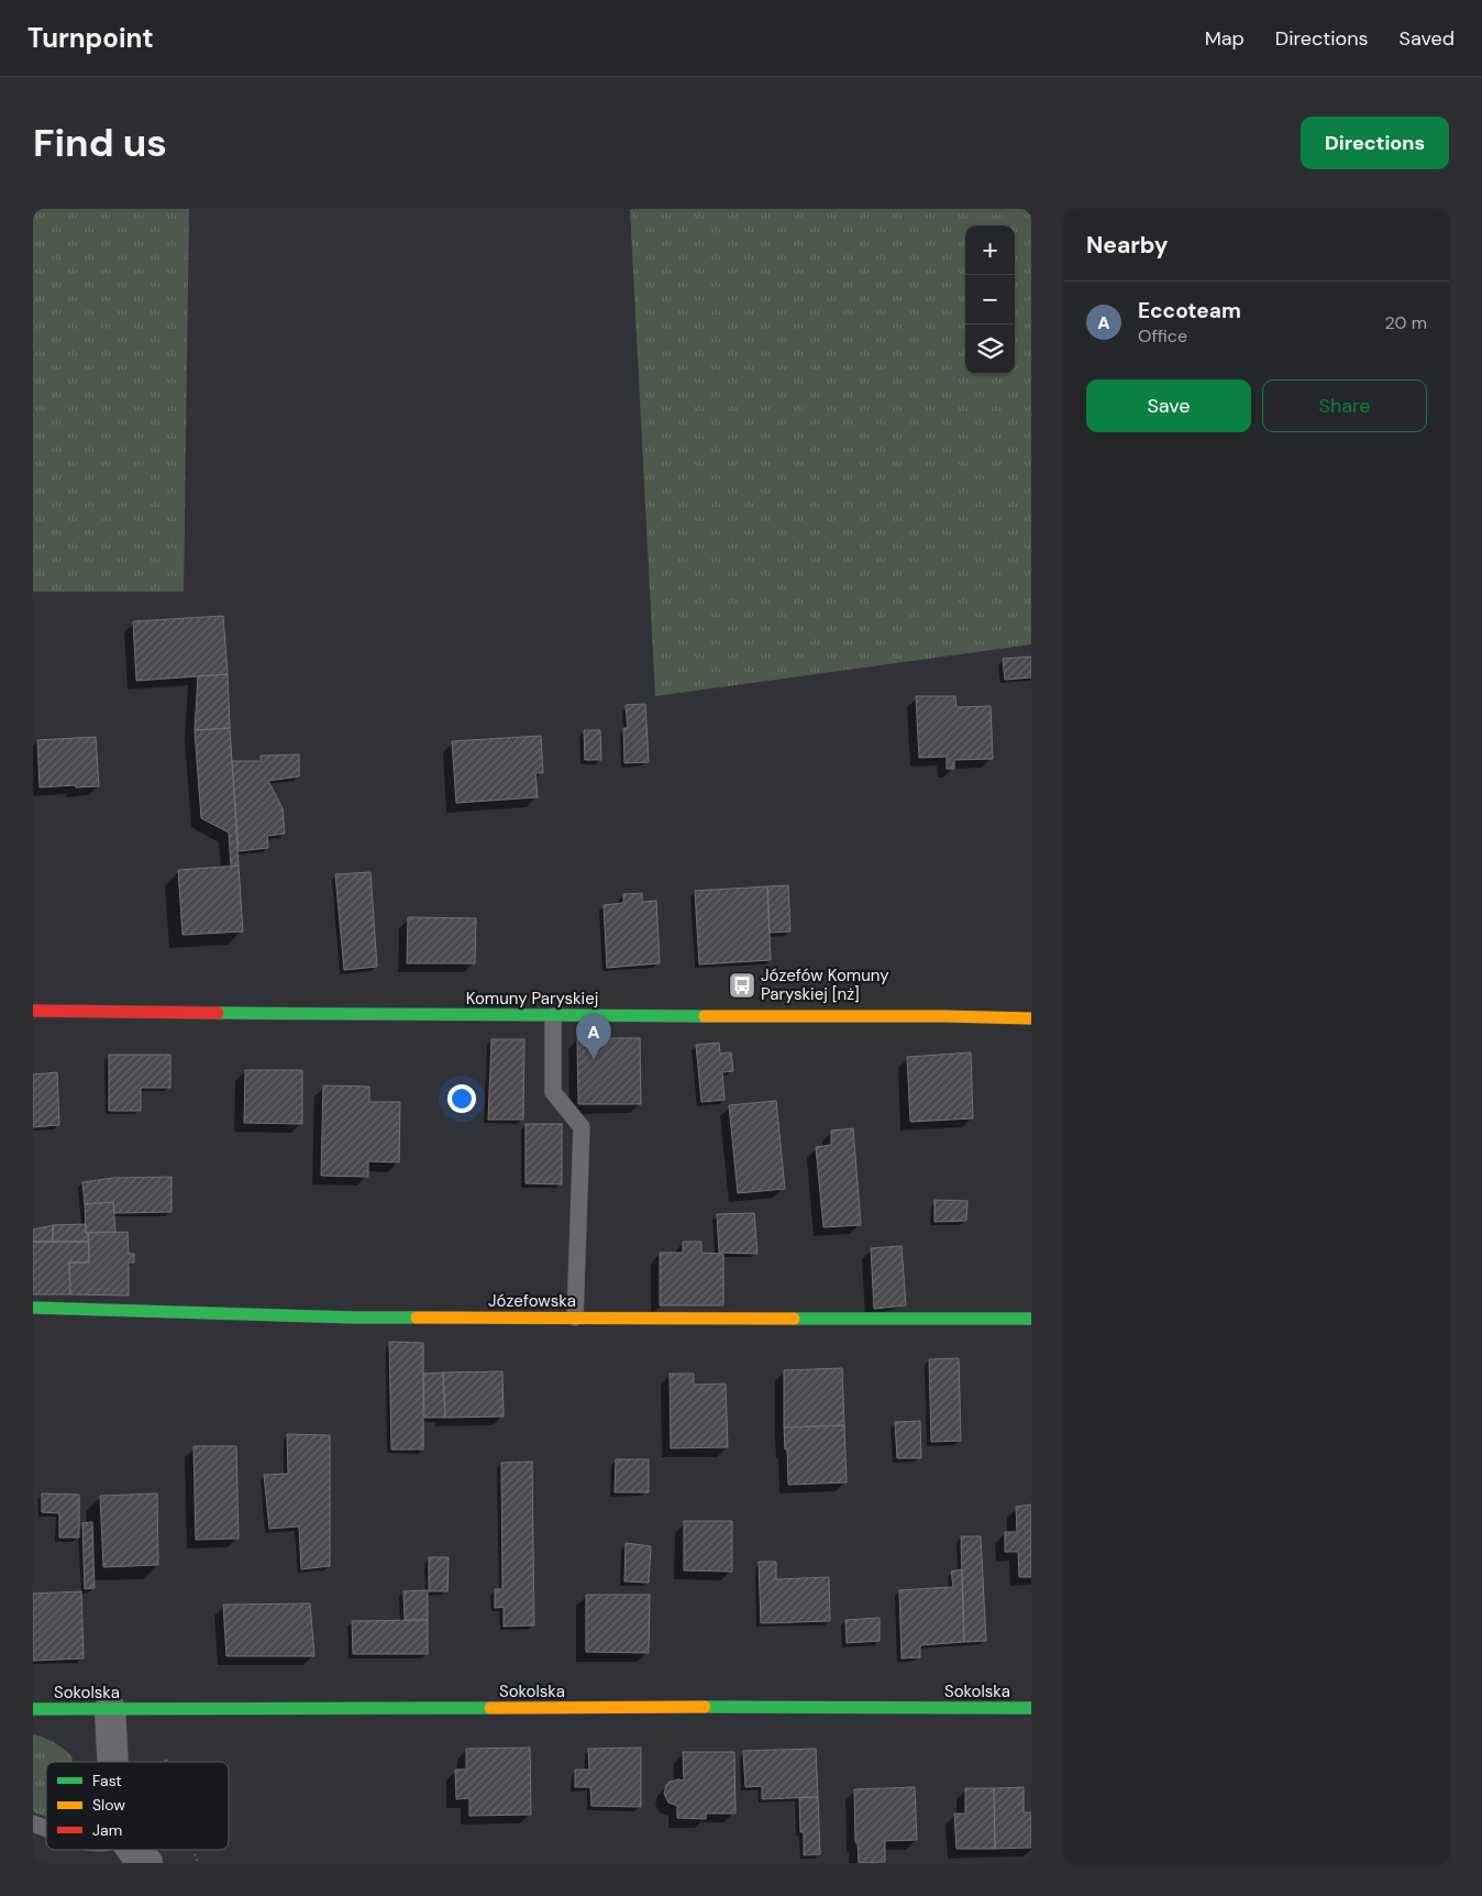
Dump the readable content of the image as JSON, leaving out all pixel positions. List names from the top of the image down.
{
  "streets": {
    "street": ["Komuny Paryskiej", "Józefowska", "Sokolska"]
  },
  "places": {
    "bus stop": ["Józefów Komuny Paryskiej [nż]"]
  },
  "legend": ["Fast", "Slow", "Jam"],
  "page": {
    "header": "Turnpoint",
    "nav": ["Map", "Directions", "Saved"],
    "buttons": [
      "Directions",
      ["Save", "Share"]
    ],
    "title": "Find us",
    "heading": "Nearby",
    "map_buttons": ["+", "−"],
    "list": [
      {
        "mark": "A",
        "name": "Eccoteam",
        "note": "Office",
        "value": "20 m"
      }
    ],
    "pins": "A"
  }
}
